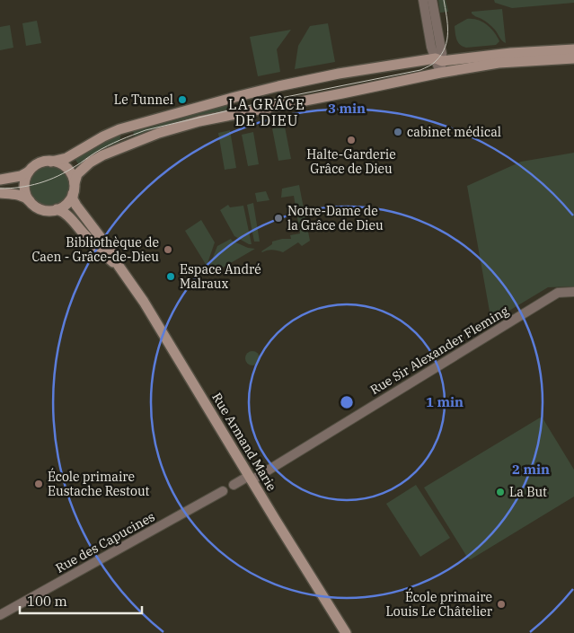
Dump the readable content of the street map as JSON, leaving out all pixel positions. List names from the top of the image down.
{
  "streets": {
    "main road": ["Rue Armand Marie"],
    "street": ["Rue Sir Alexander Fleming", "Rue des Capucines"]
  },
  "crossings": [
    ["Rue Sir Alexander Fleming", "Rue Armand Marie"]
  ],
  "districts": ["LA GRÂCE DE DIEU"],
  "places": [
    "Le Tunnel",
    "cabinet médical",
    "Halte-Garderie Grâce de Dieu",
    "Notre-Dame de la Grâce de Dieu",
    "Bibliothèque de Caen - Grâce-de-Dieu",
    "Espace André Malraux",
    "École primaire Eustache Restout",
    "La But",
    "École primaire Louis Le Châtelier"
  ],
  "scale_bar": "100 m",
  "rings": ["3 min", "1 min", "2 min"]
}
